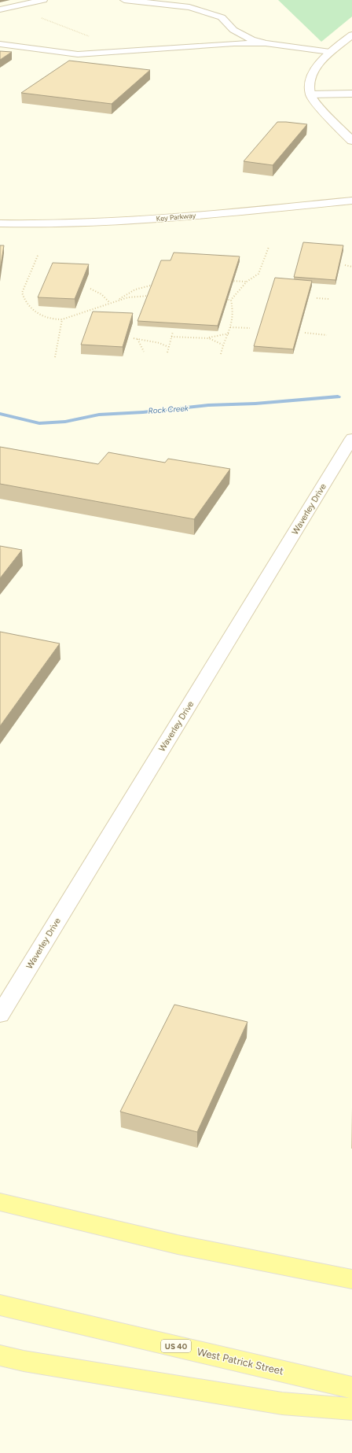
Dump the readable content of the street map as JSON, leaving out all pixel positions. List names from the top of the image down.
{
  "streets": {
    "main road": ["US 40", "West Patrick Street"],
    "street": ["Key Parkway", "Waverley Drive"]
  },
  "water": ["Rock Creek"]
}
